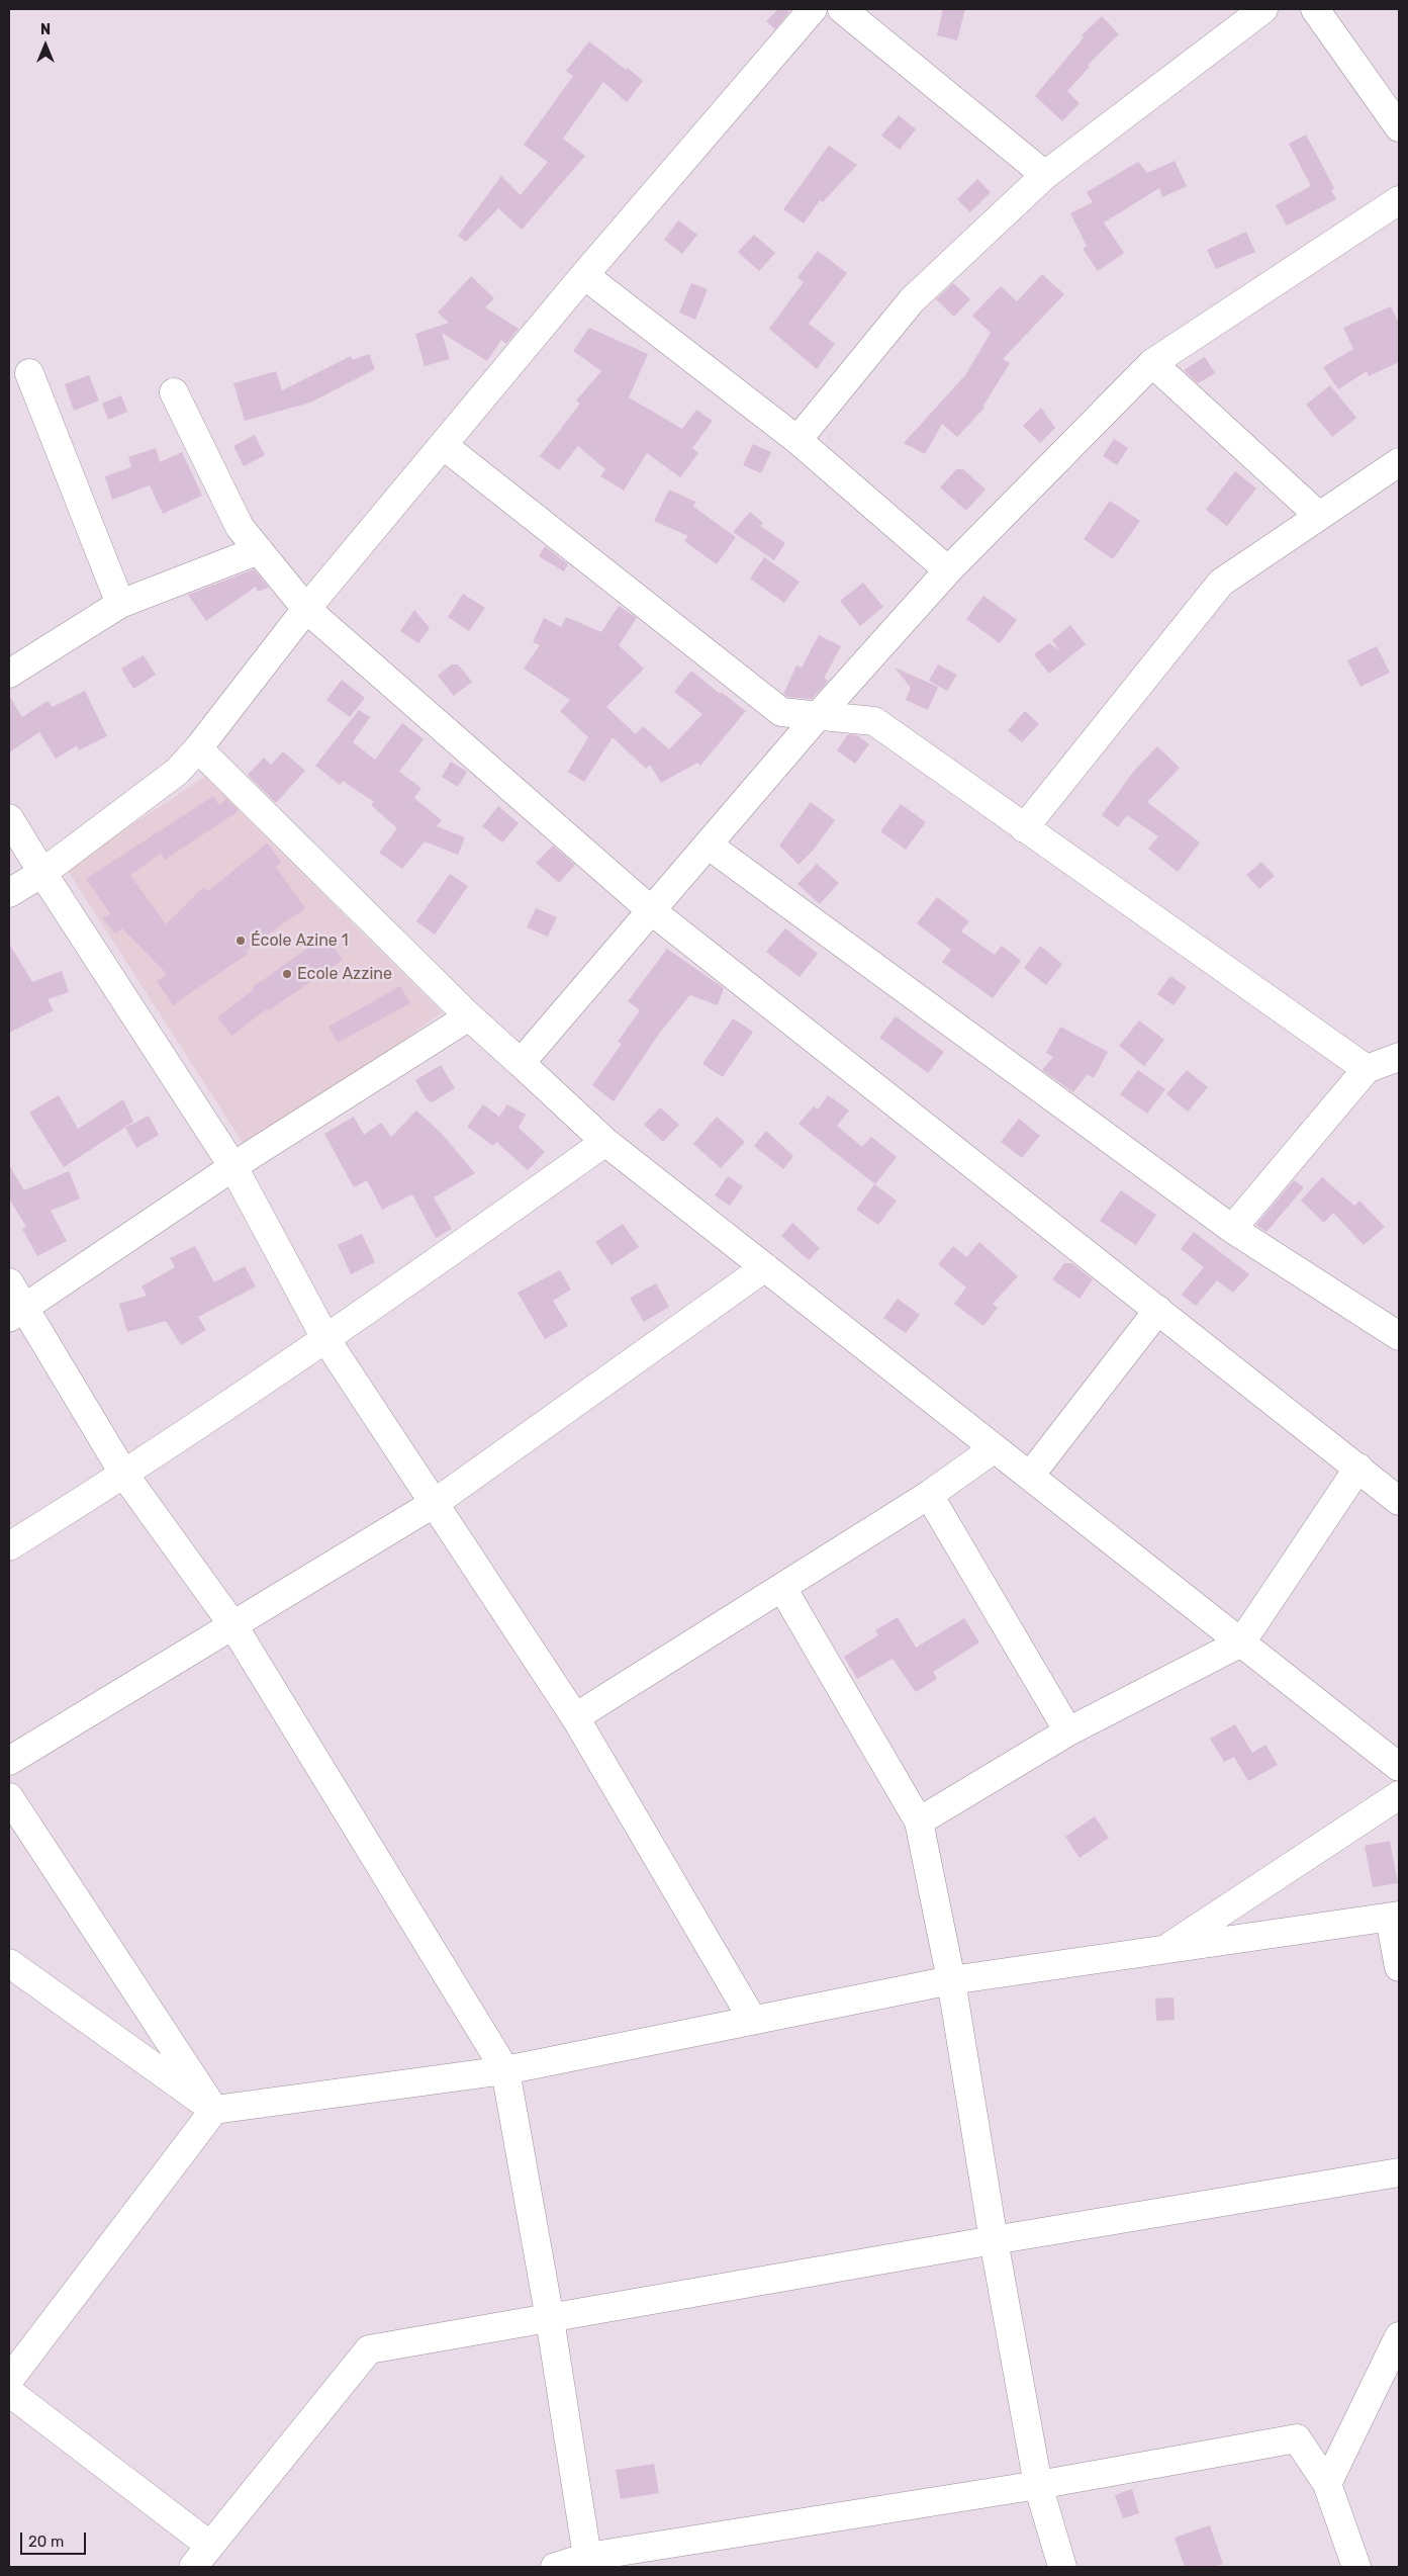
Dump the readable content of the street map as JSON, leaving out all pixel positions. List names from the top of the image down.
{
  "places": ["École Azine 1", "Ecole Azzine"],
  "scale_bar": "20 m",
  "north": "top"
}
